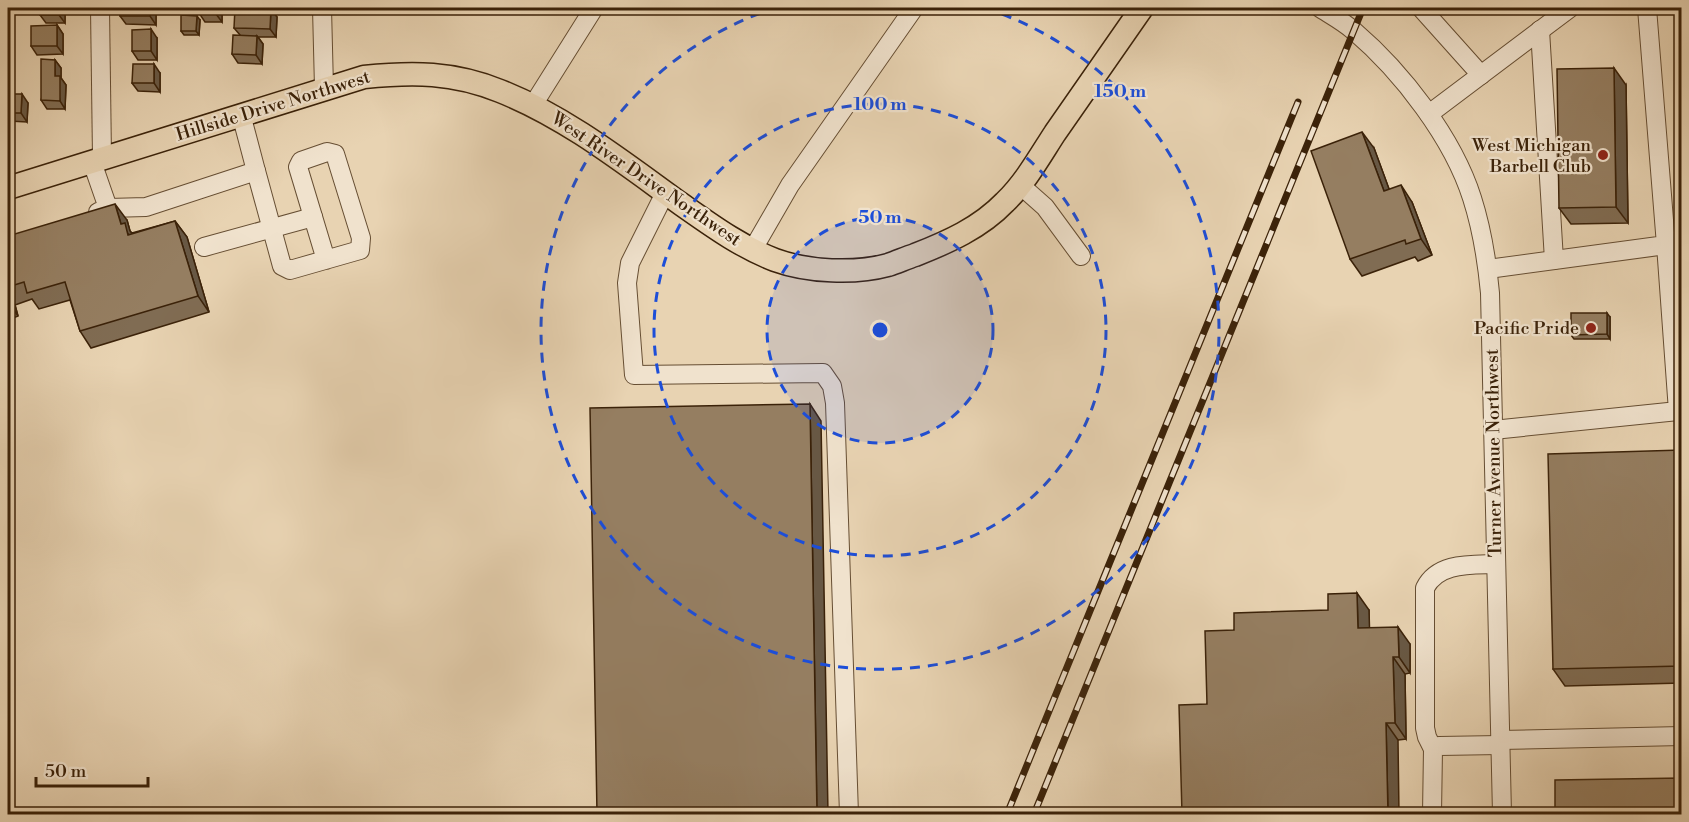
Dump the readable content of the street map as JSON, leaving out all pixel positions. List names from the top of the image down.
{
  "streets": {
    "main road": ["Hillside Drive Northwest", "West River Drive Northwest"],
    "street": ["Turner Avenue Northwest"]
  },
  "crossings": [
    ["Hillside Drive Northwest", "West River Drive Northwest"]
  ],
  "places": ["West Michigan Barbell Club", "Pacific Pride"],
  "scale_bar": "50 m",
  "rings": ["150 m", "100 m", "50 m"]
}
